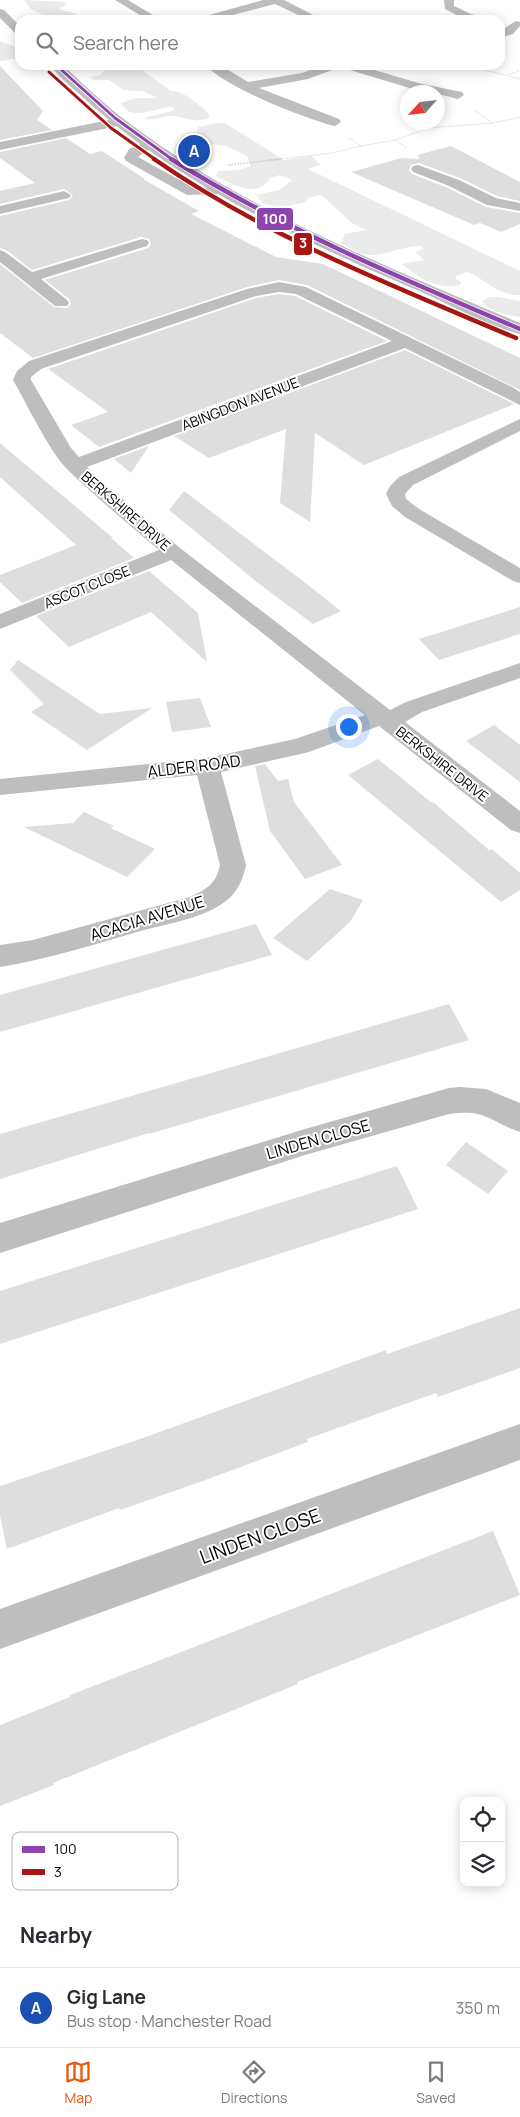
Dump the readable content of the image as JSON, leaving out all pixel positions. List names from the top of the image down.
{
  "streets": {
    "street": [
      "ABINGDON AVENUE",
      "BERKSHIRE DRIVE",
      "ASCOT CLOSE",
      "ALDER ROAD",
      "ACACIA AVENUE",
      "LINDEN CLOSE"
    ]
  },
  "crossings": [
    ["ABINGDON AVENUE", "BERKSHIRE DRIVE"],
    ["BERKSHIRE DRIVE", "ASCOT CLOSE"],
    ["BERKSHIRE DRIVE", "ALDER ROAD"],
    ["ALDER ROAD", "ACACIA AVENUE"]
  ],
  "lines": ["transit line 100", "transit line 3"],
  "legend": ["100", "3"],
  "north": "bottom left",
  "page": {
    "search": "Search here",
    "pins": "A",
    "heading": "Nearby",
    "list": [
      {
        "mark": "A",
        "name": "Gig Lane",
        "note": "Bus stop · Manchester Road",
        "value": "350 m"
      }
    ],
    "nav": ["Map", "Directions", "Saved"]
  }
}
